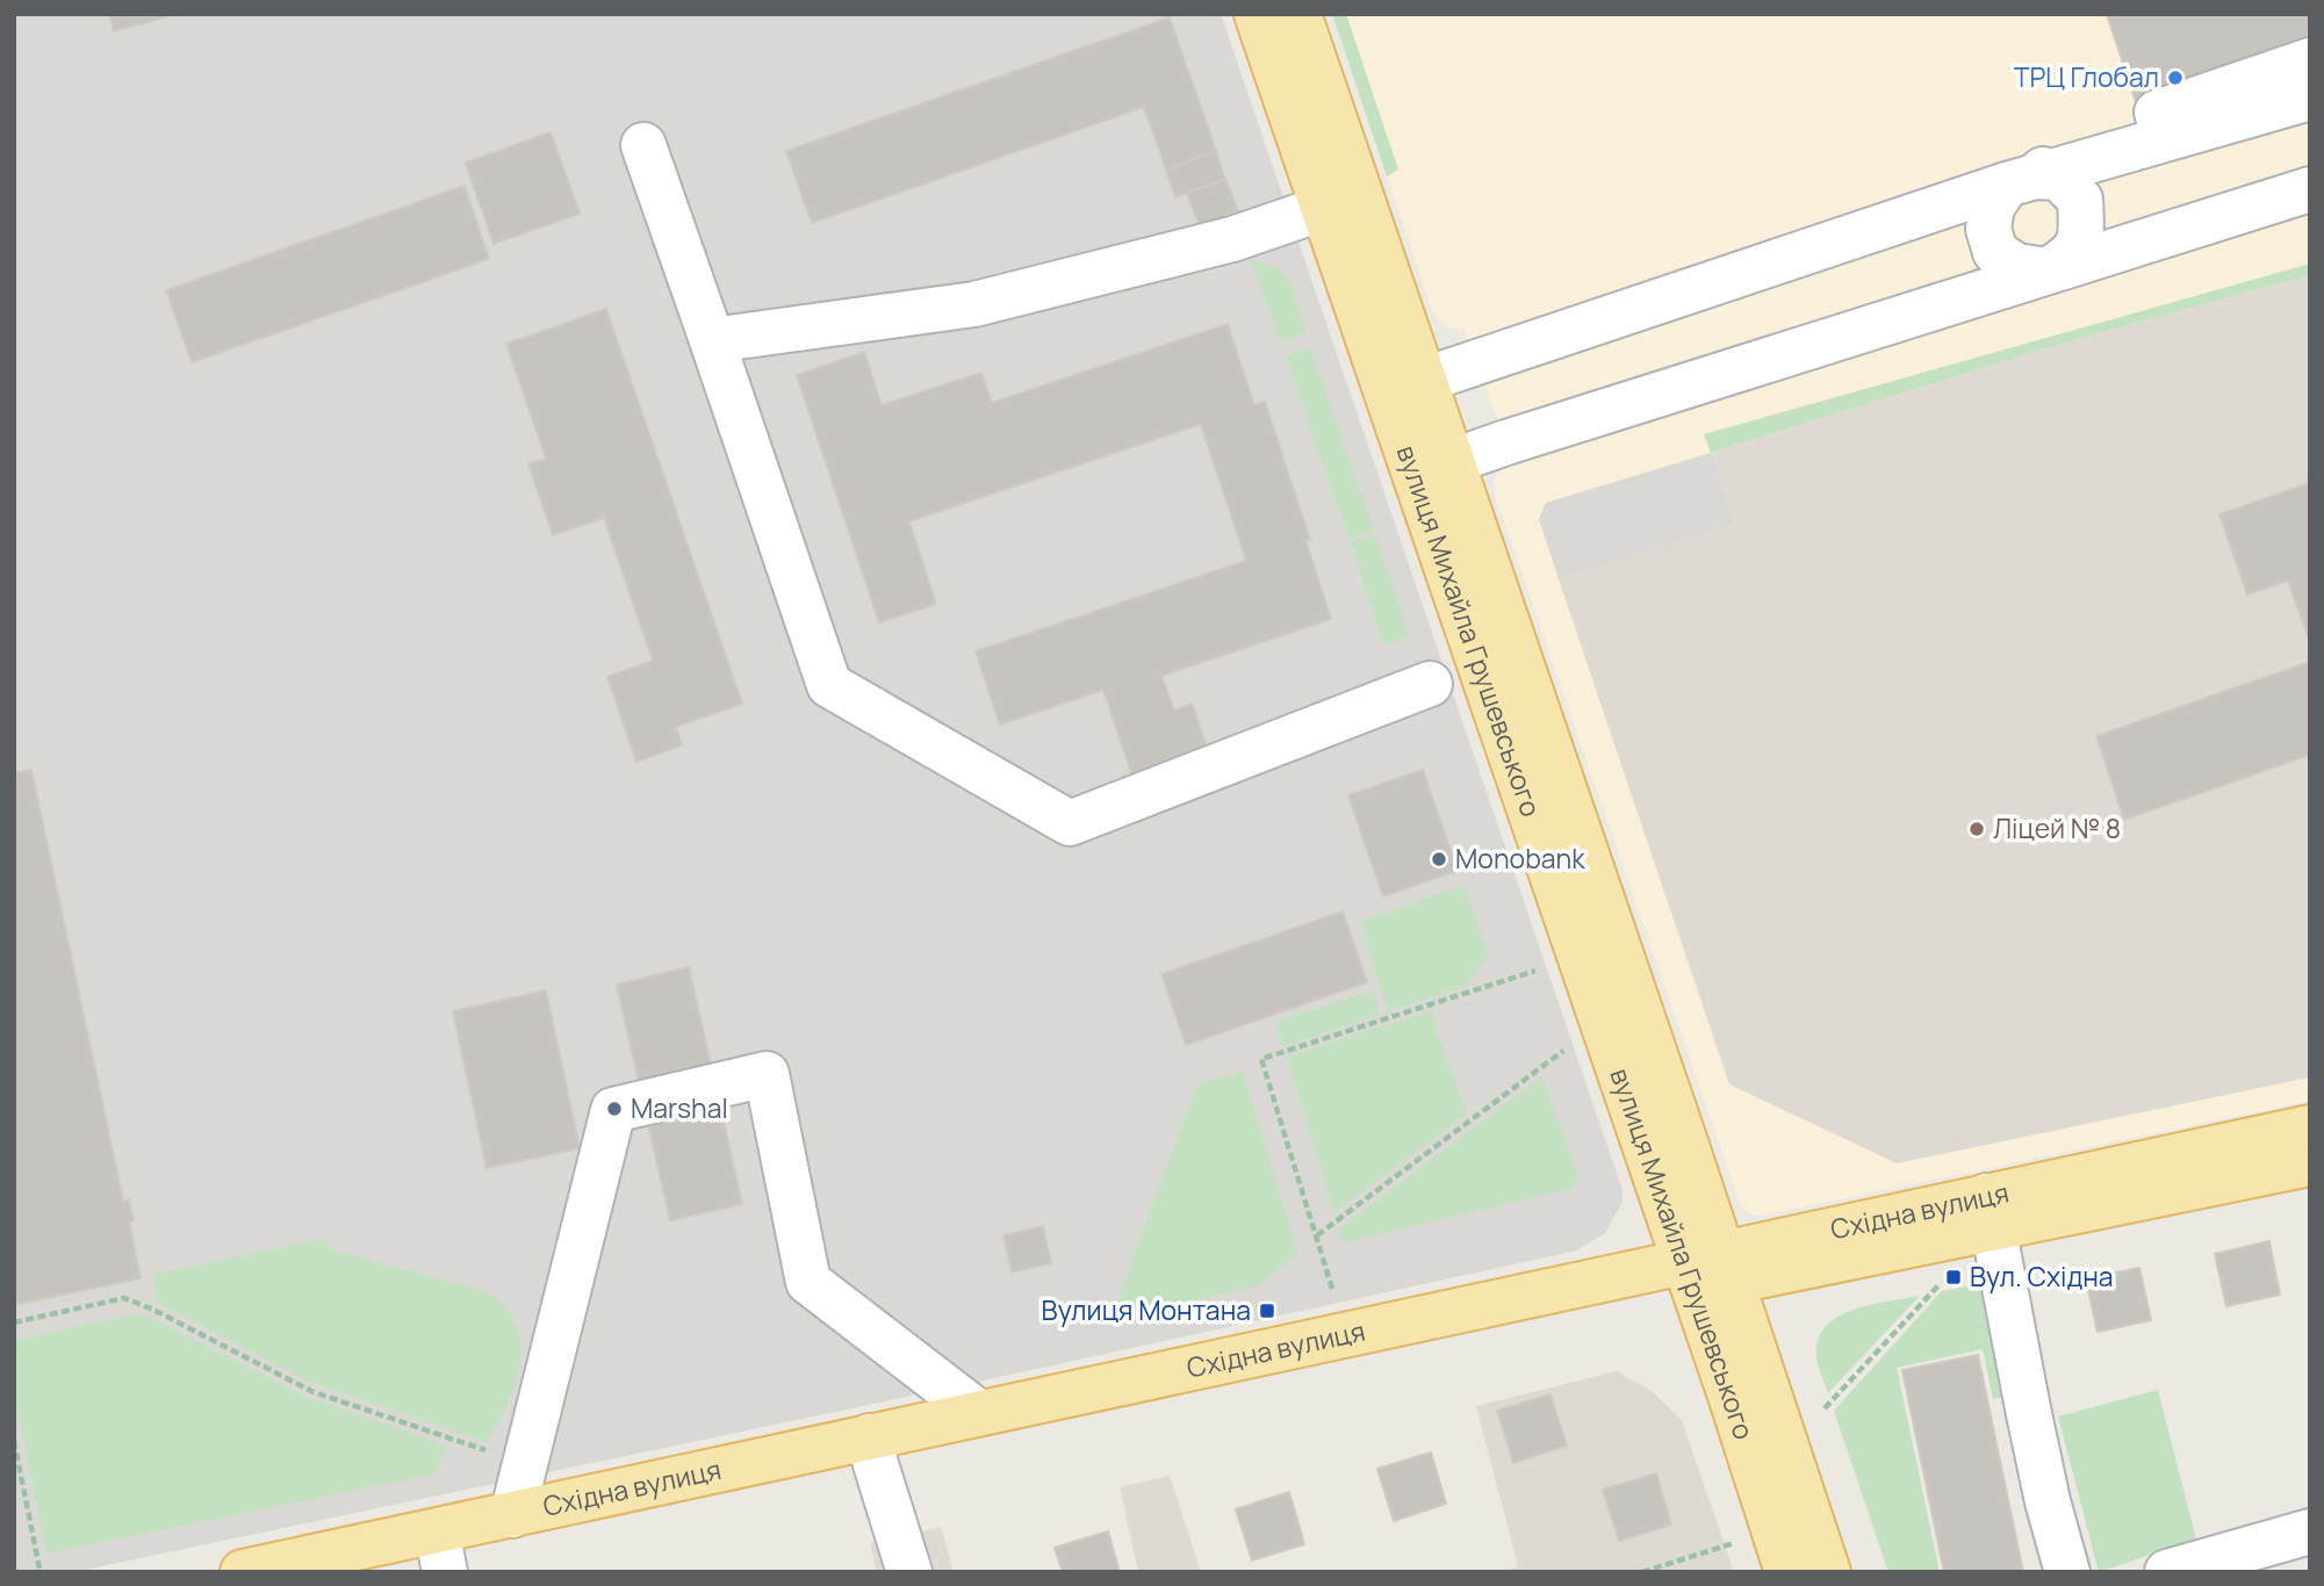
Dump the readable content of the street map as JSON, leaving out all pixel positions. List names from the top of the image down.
{
  "streets": {
    "main road": ["вулиця Михайла Грушевського", "Східна вулиця"]
  },
  "crossings": [
    ["вулиця Михайла Грушевського", "Східна вулиця"]
  ],
  "places": {
    "other": [
      "ТРЦ Глобал",
      "Ліцей № 8",
      "Monobank",
      "Marshal"
    ],
    "transit": ["Вул. Східна", "Вулиця Монтана"]
  }
}
